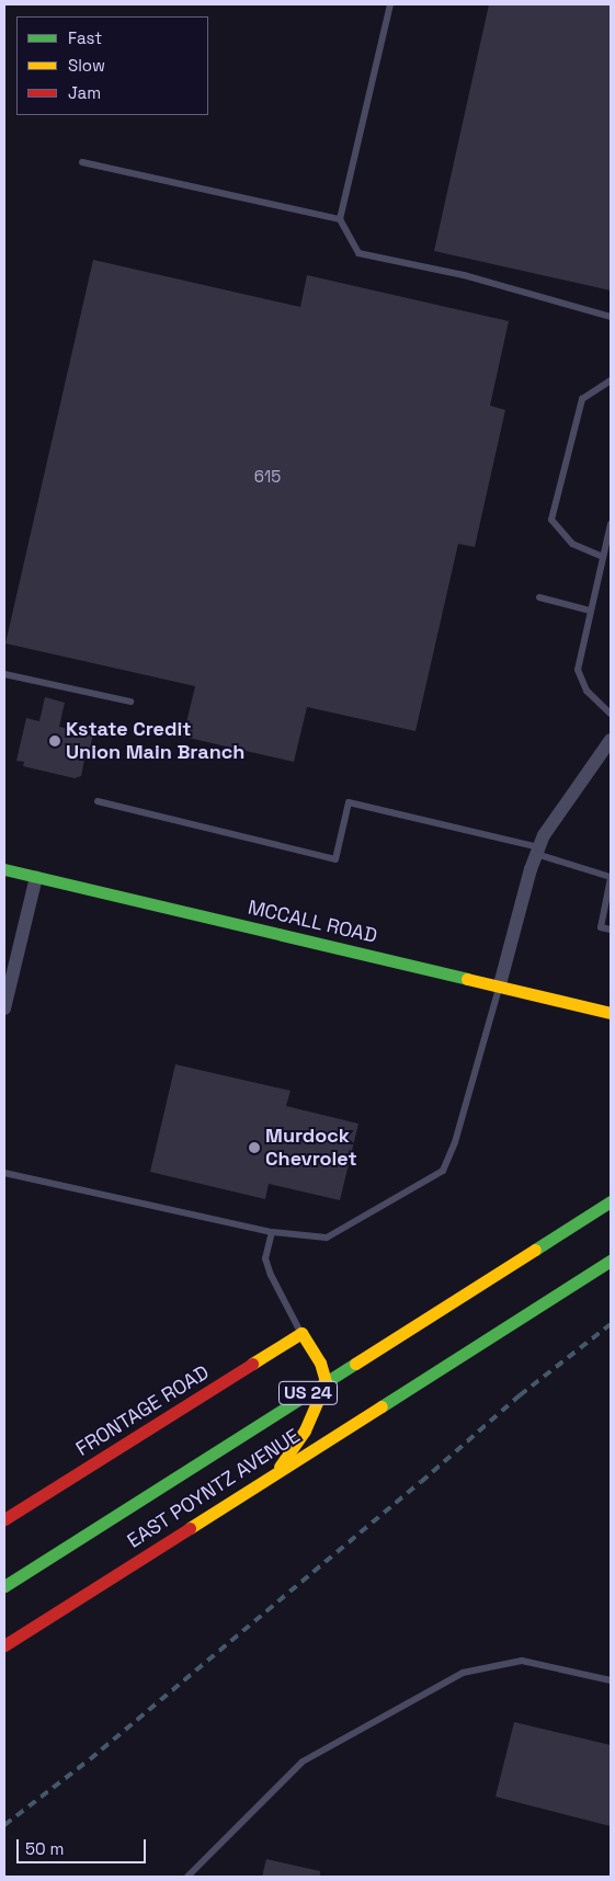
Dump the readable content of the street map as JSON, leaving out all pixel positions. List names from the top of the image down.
{
  "streets": {
    "main road": [
      "MCCALL ROAD",
      "US 24",
      "FRONTAGE ROAD",
      "EAST POYNTZ AVENUE"
    ]
  },
  "places": ["Kstate Credit Union Main Branch", "Murdock Chevrolet"],
  "house_numbers": ["615"],
  "legend": ["Fast", "Slow", "Jam"],
  "scale_bar": "50 m"
}
